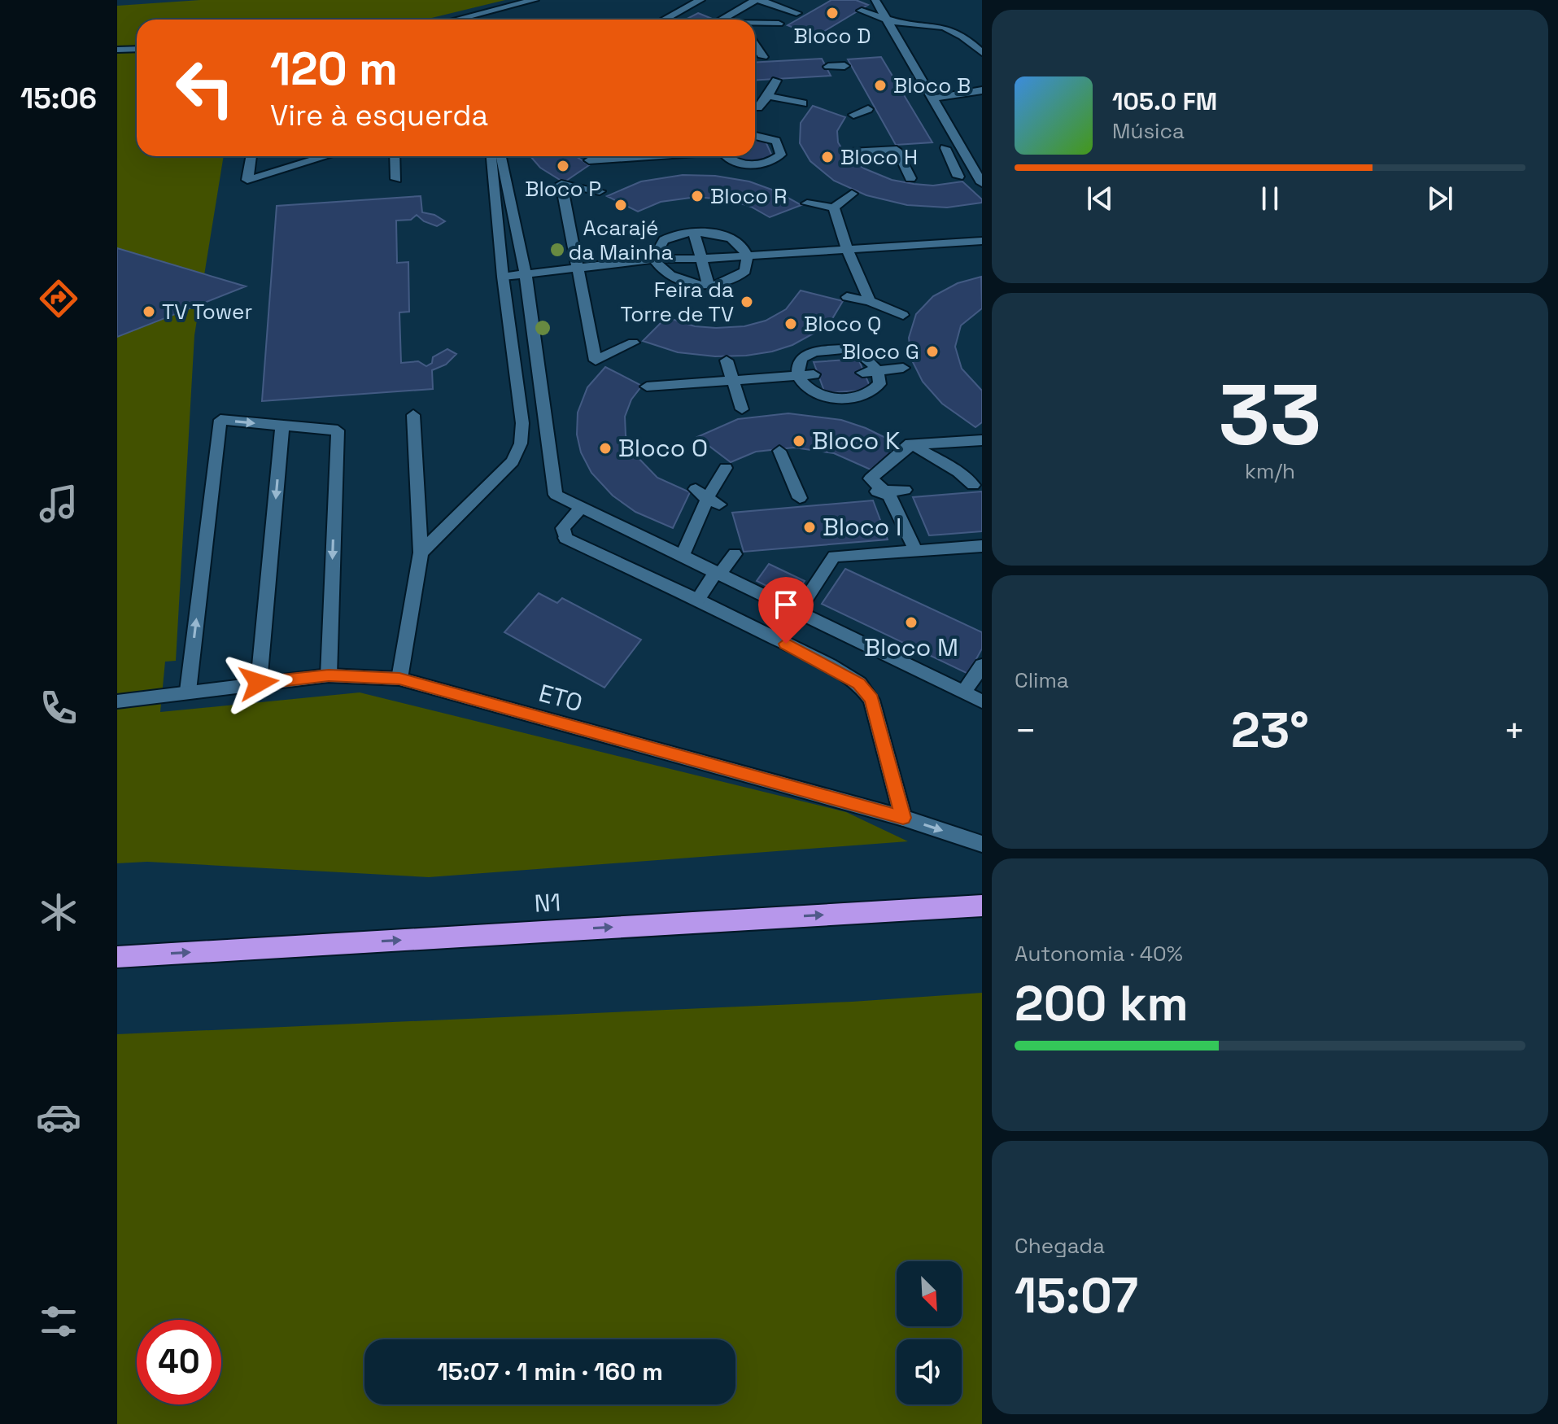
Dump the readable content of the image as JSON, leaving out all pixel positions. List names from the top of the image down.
{
  "streets": {
    "highway": ["N1"],
    "street": ["ETO"]
  },
  "one_way": ["N1"],
  "places": [
    "Bloco D",
    "Bloco B",
    "Bloco H",
    "Bloco P",
    "Bloco R",
    "Acarajé da Mainha",
    "Feira da Torre de TV",
    "TV Tower",
    "Bloco Q",
    "Bloco G",
    "Bloco K",
    "Bloco O",
    "Bloco I",
    "Bloco M"
  ],
  "north": "bottom right",
  "page": {
    "tabs": "15:06",
    "turn": ["120 m", "Vire à esquerda"],
    "song": ["105.0 FM", "Música"],
    "tile": [
      ["33", "km/h"],
      "Clima",
      ["Autonomia · 40%", "200 km"],
      ["Chegada", "15:07"]
    ],
    "heat": ["−", "23°", "+"],
    "limit": "40",
    "trip": "15:07 · 1 min · 160 m"
  }
}
